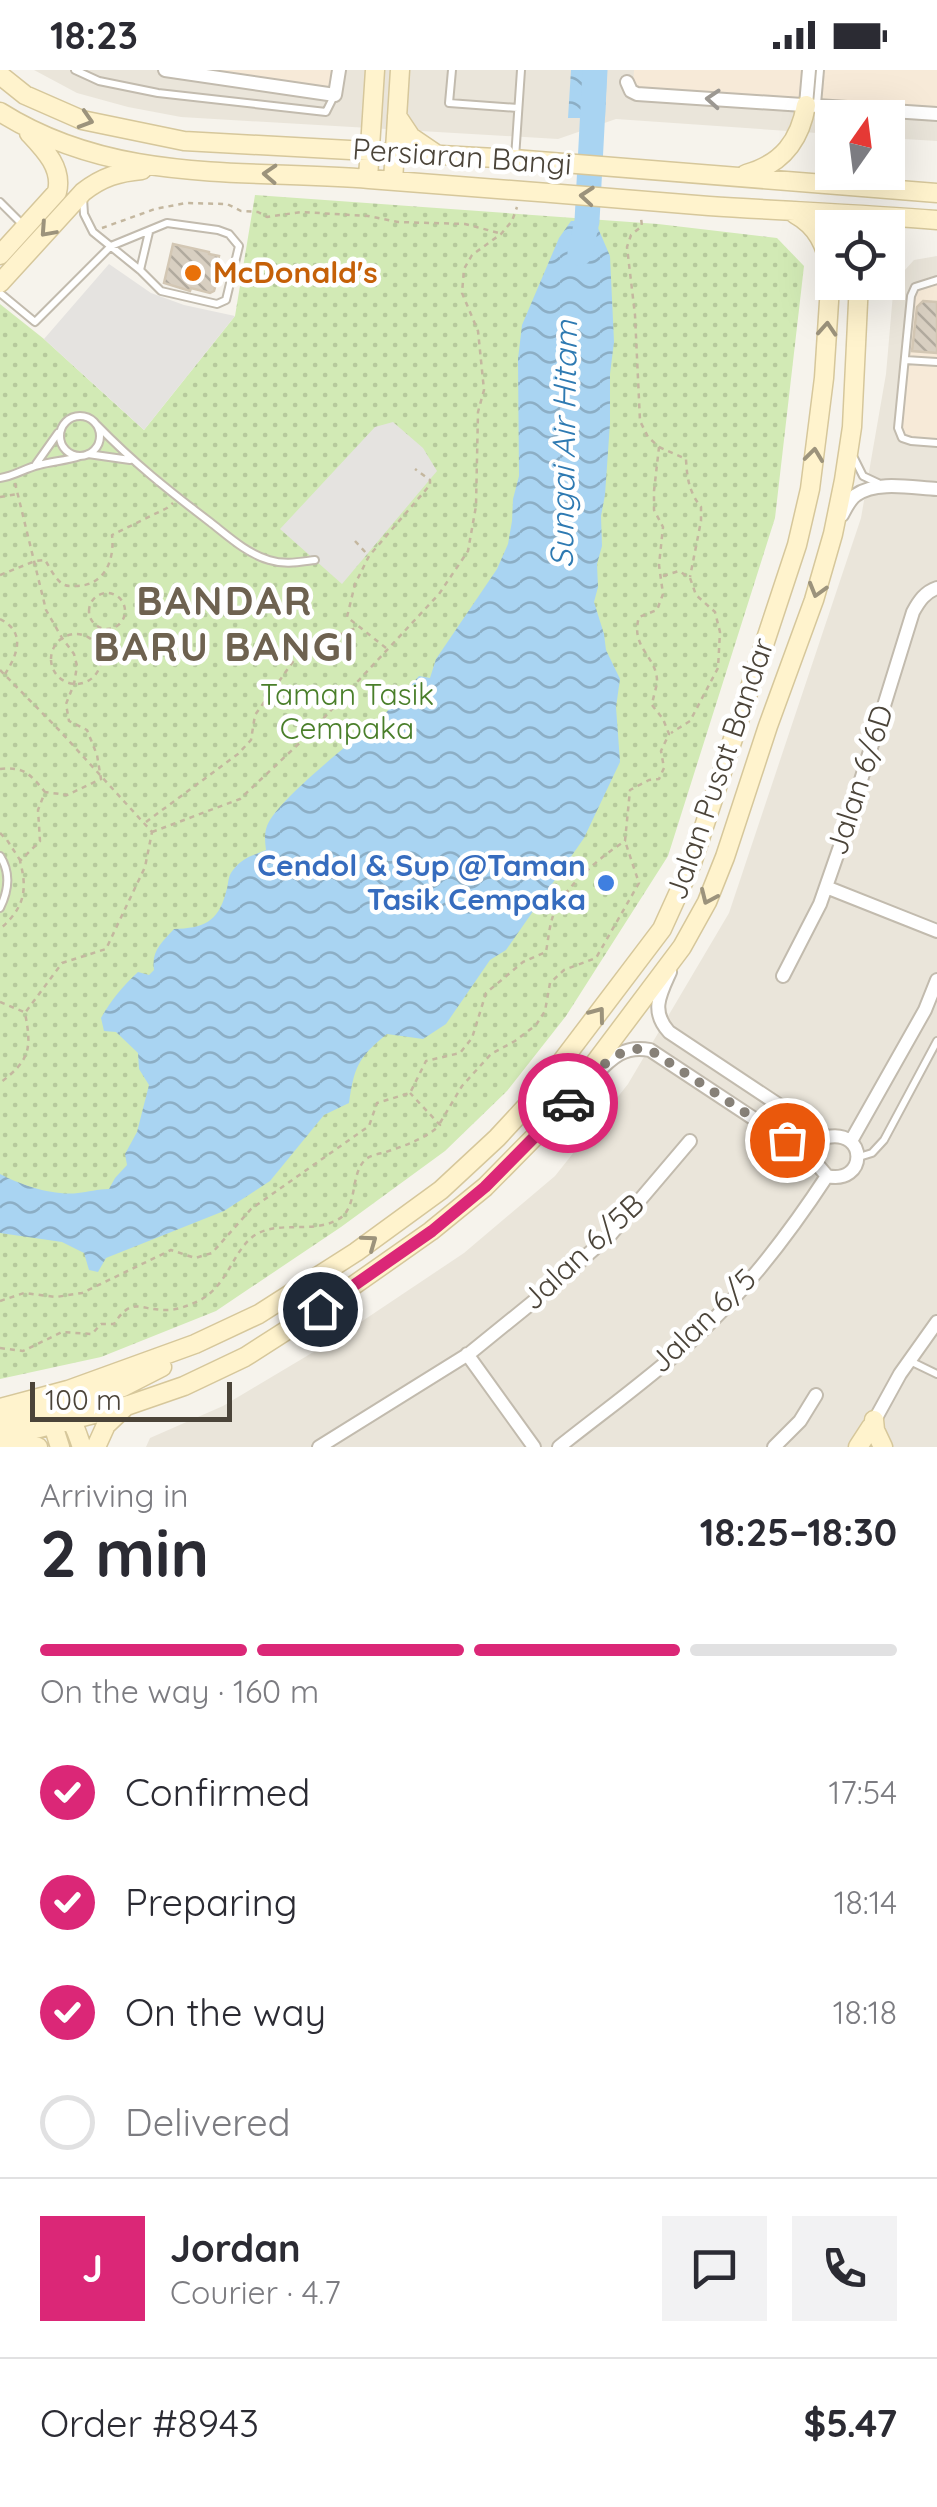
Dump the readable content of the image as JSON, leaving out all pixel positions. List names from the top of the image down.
{
  "streets": {
    "main road": ["Persiaran Bangi", "Jalan Pusat Bandar"],
    "street": ["Jalan 6/6D", "Jalan 6/5B", "Jalan 6/5"]
  },
  "districts": ["BANDAR BARU BANGI"],
  "water": ["Sungai Air Hitam"],
  "parks": ["Taman Tasik Cempaka"],
  "places": ["McDonald's", "Cendol & Sup @Taman Tasik Cempaka"],
  "scale_bar": "100 m",
  "north": "top",
  "page": {
    "status": "18:23",
    "scale": "100 m",
    "heading": ["2 min", "Arriving in", "18:25–18:30"],
    "panel": [
      "Jordan",
      "Courier · 4.7",
      "Order #8943",
      "$5.47"
    ],
    "bar": "On the way · 160 m",
    "list": [
      ["Confirmed", "17:54"],
      ["Preparing", "18:14"],
      ["On the way", "18:18"],
      "Delivered"
    ],
    "round": "J"
  }
}
